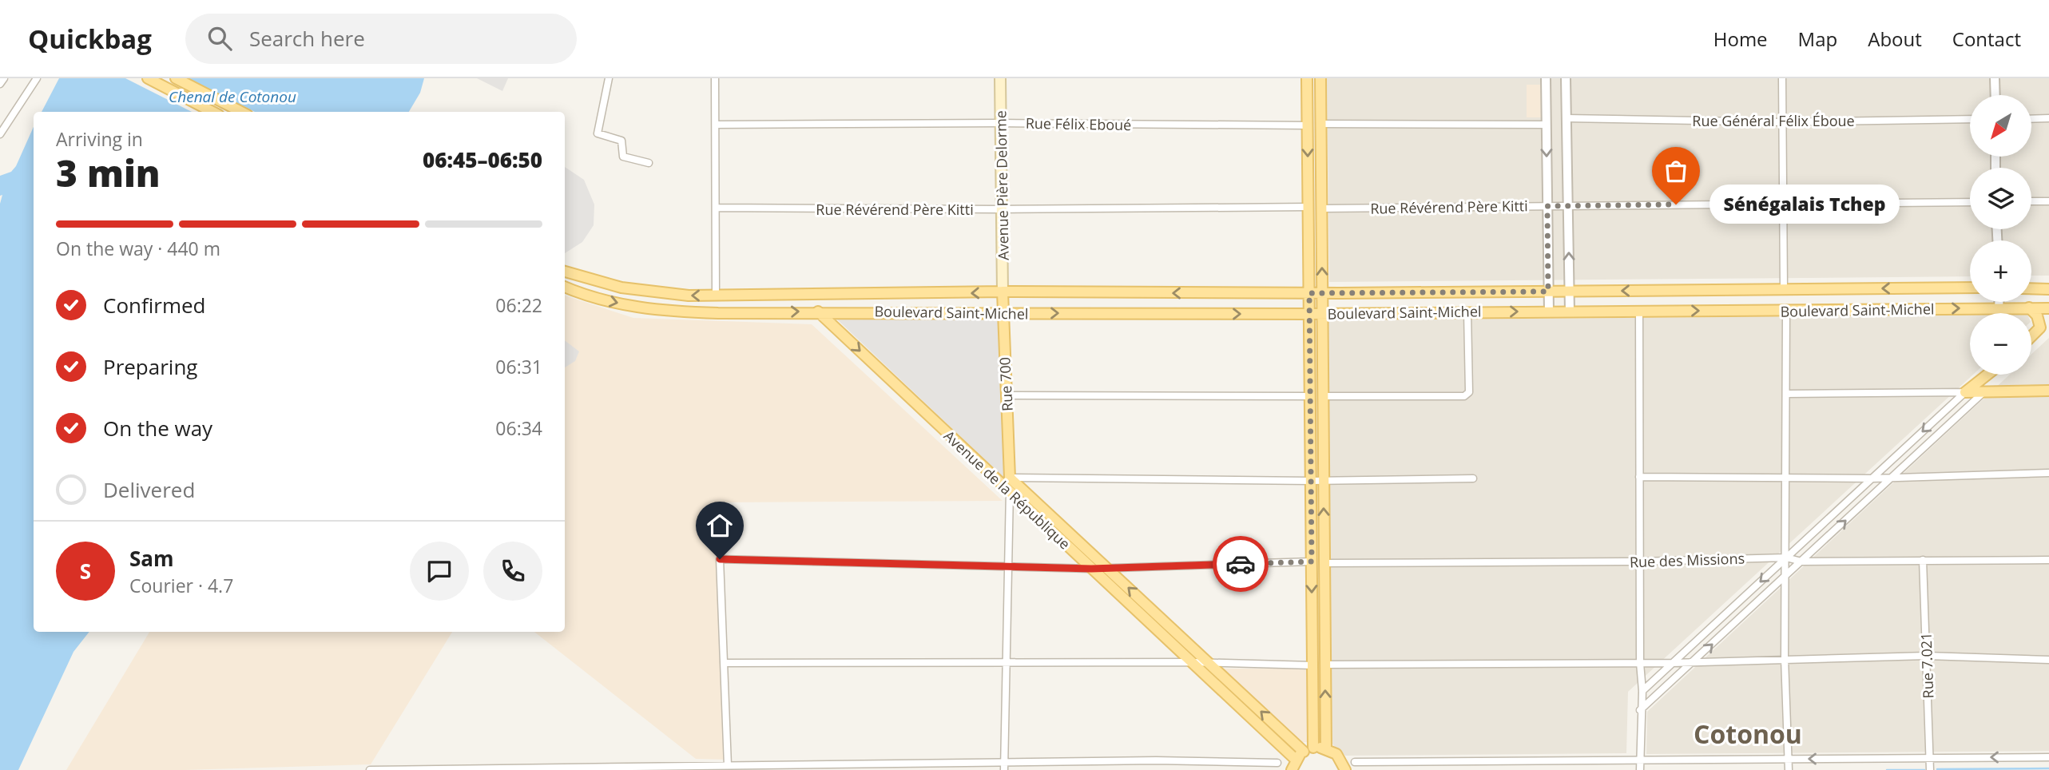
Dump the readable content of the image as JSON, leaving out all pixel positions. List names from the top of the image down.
{
  "streets": {
    "main road": [
      "Avenue Pière Delorme",
      "Boulevard Saint-Michel",
      "Rue 700",
      "Avenue de la République"
    ],
    "street": [
      "Rue Général Félix Éboue",
      "Rue Félix Eboué",
      "Rue Révérend Père Kitti",
      "Rue des Missions",
      "Rue 7.021"
    ]
  },
  "crossings": [
    ["Rue Félix Eboué", "Avenue Pière Delorme"],
    ["Avenue Pière Delorme", "Rue Révérend Père Kitti"],
    ["Avenue Pière Delorme", "Boulevard Saint-Michel"],
    ["Avenue Pière Delorme", "Rue 700"],
    ["Boulevard Saint-Michel", "Rue 700"],
    ["Boulevard Saint-Michel", "Avenue de la République"],
    ["Rue 700", "Avenue de la République"],
    ["Rue des Missions", "Rue 7.021"]
  ],
  "districts": ["Cotonou"],
  "water": ["Chenal de Cotonou"],
  "places": ["Sénégalais Tchep"],
  "north": "bottom left",
  "page": {
    "header": "Quickbag",
    "search": "Search here",
    "nav": [
      "Home",
      "Map",
      "About",
      "Contact"
    ],
    "map_buttons": ["+", "−"],
    "heading": ["3 min", "Arriving in", "06:45–06:50"],
    "panel": ["Sam", "Courier · 4.7"],
    "bubble": "Sénégalais Tchep",
    "bar": "On the way · 440 m",
    "list": [
      ["Confirmed", "06:22"],
      ["Preparing", "06:31"],
      ["On the way", "06:34"],
      "Delivered"
    ],
    "round": "S"
  }
}
